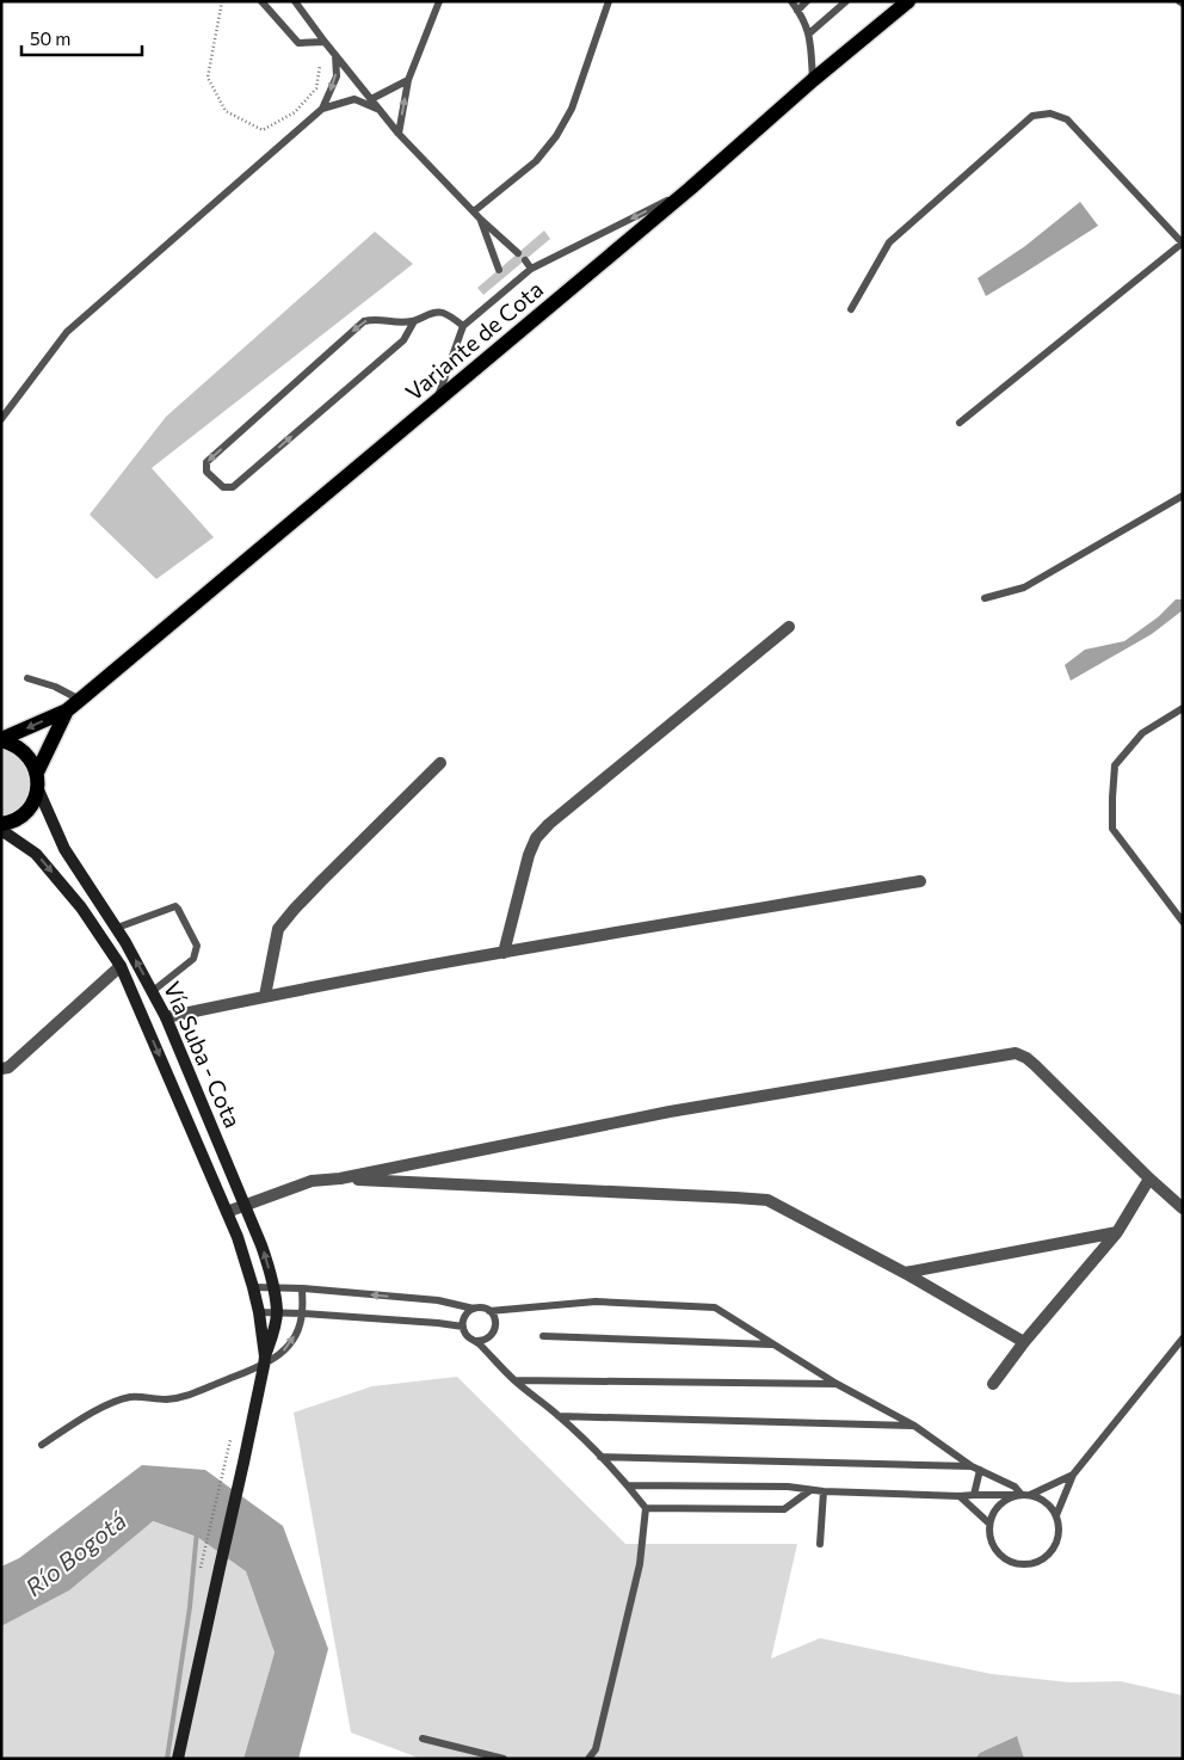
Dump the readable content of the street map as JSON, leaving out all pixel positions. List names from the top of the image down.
{
  "streets": {
    "main road": ["Variante de Cota", "Vía Suba - Cota"]
  },
  "crossings": [
    ["Variante de Cota", "Vía Suba - Cota"]
  ],
  "water": ["Río Bogotá"],
  "scale_bar": "50 m"
}
